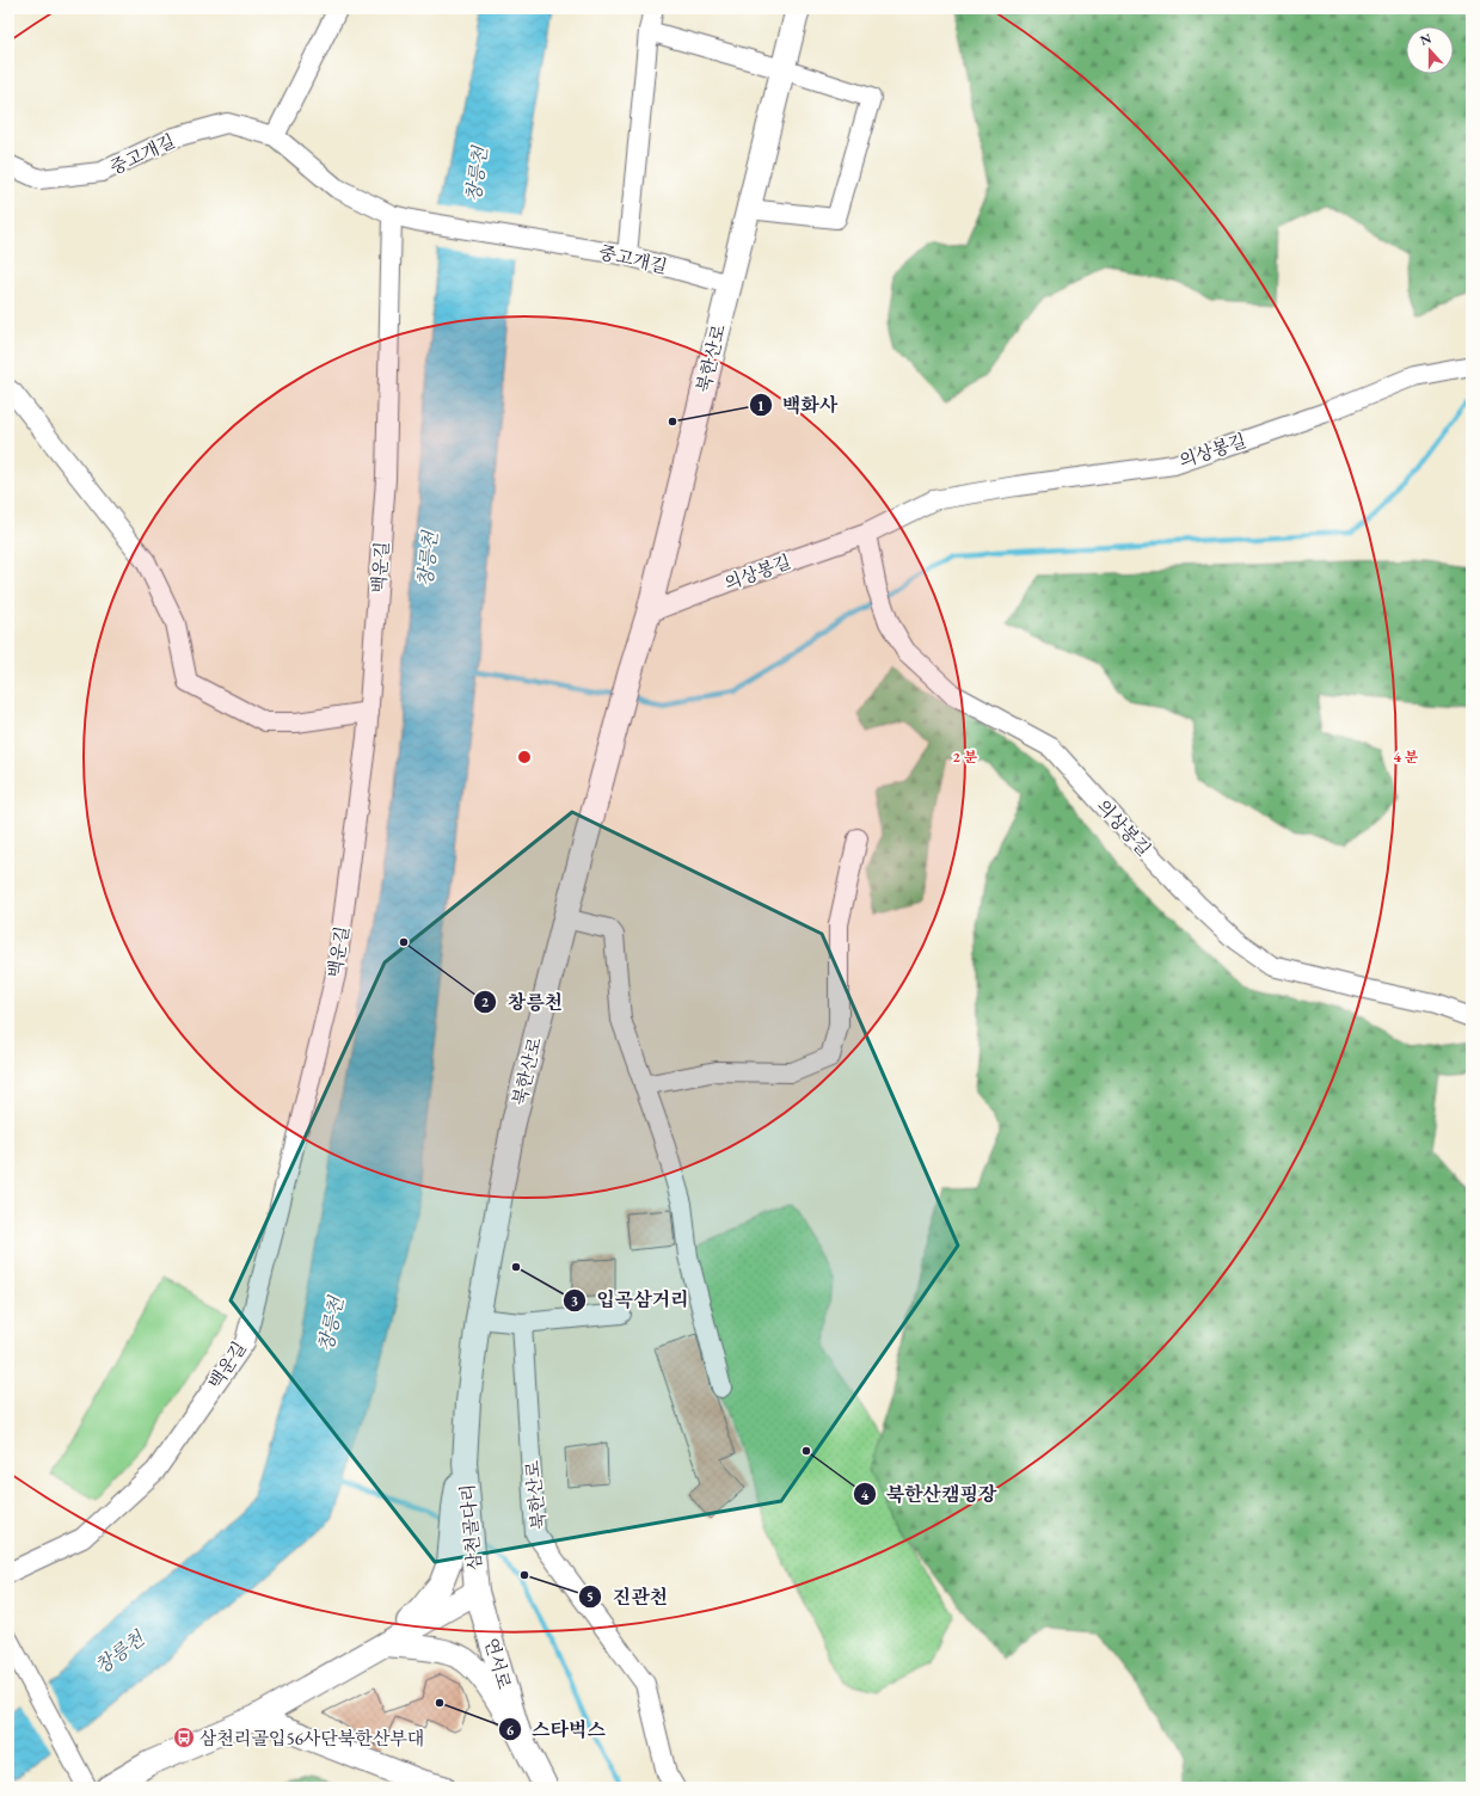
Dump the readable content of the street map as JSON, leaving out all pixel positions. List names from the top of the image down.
{
  "streets": {
    "main road": ["북한산로", "삼천골다리", "연서로"],
    "street": ["중고개길", "의상봉길", "백운길"]
  },
  "crossings": [
    ["중고개길", "북한산로"],
    ["중고개길", "백운길"],
    ["북한산로", "의상봉길"],
    ["북한산로", "삼천골다리"],
    ["삼천골다리", "연서로"]
  ],
  "water": ["창릉천"],
  "places": {
    "other": [
      "백화사",
      "창릉천",
      "입곡삼거리",
      "북한산캠핑장",
      "진관천",
      "스타벅스"
    ],
    "bus stop": ["삼천리골입56사단북한산부대"]
  },
  "north": "top",
  "rings": ["2 분", "4 분"]
}
